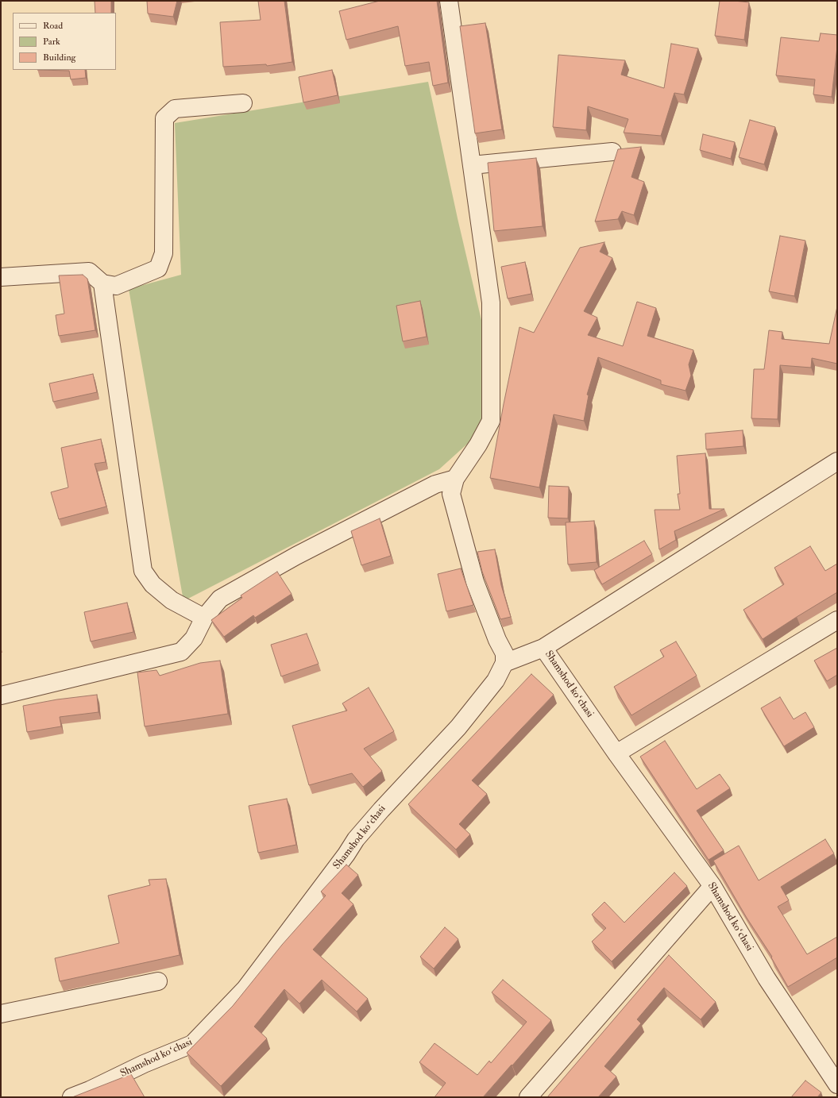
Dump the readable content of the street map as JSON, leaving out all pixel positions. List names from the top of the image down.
{
  "streets": {
    "street": ["Shamshod koʻchasi"]
  },
  "legend": ["Road", "Park", "Building"]
}
